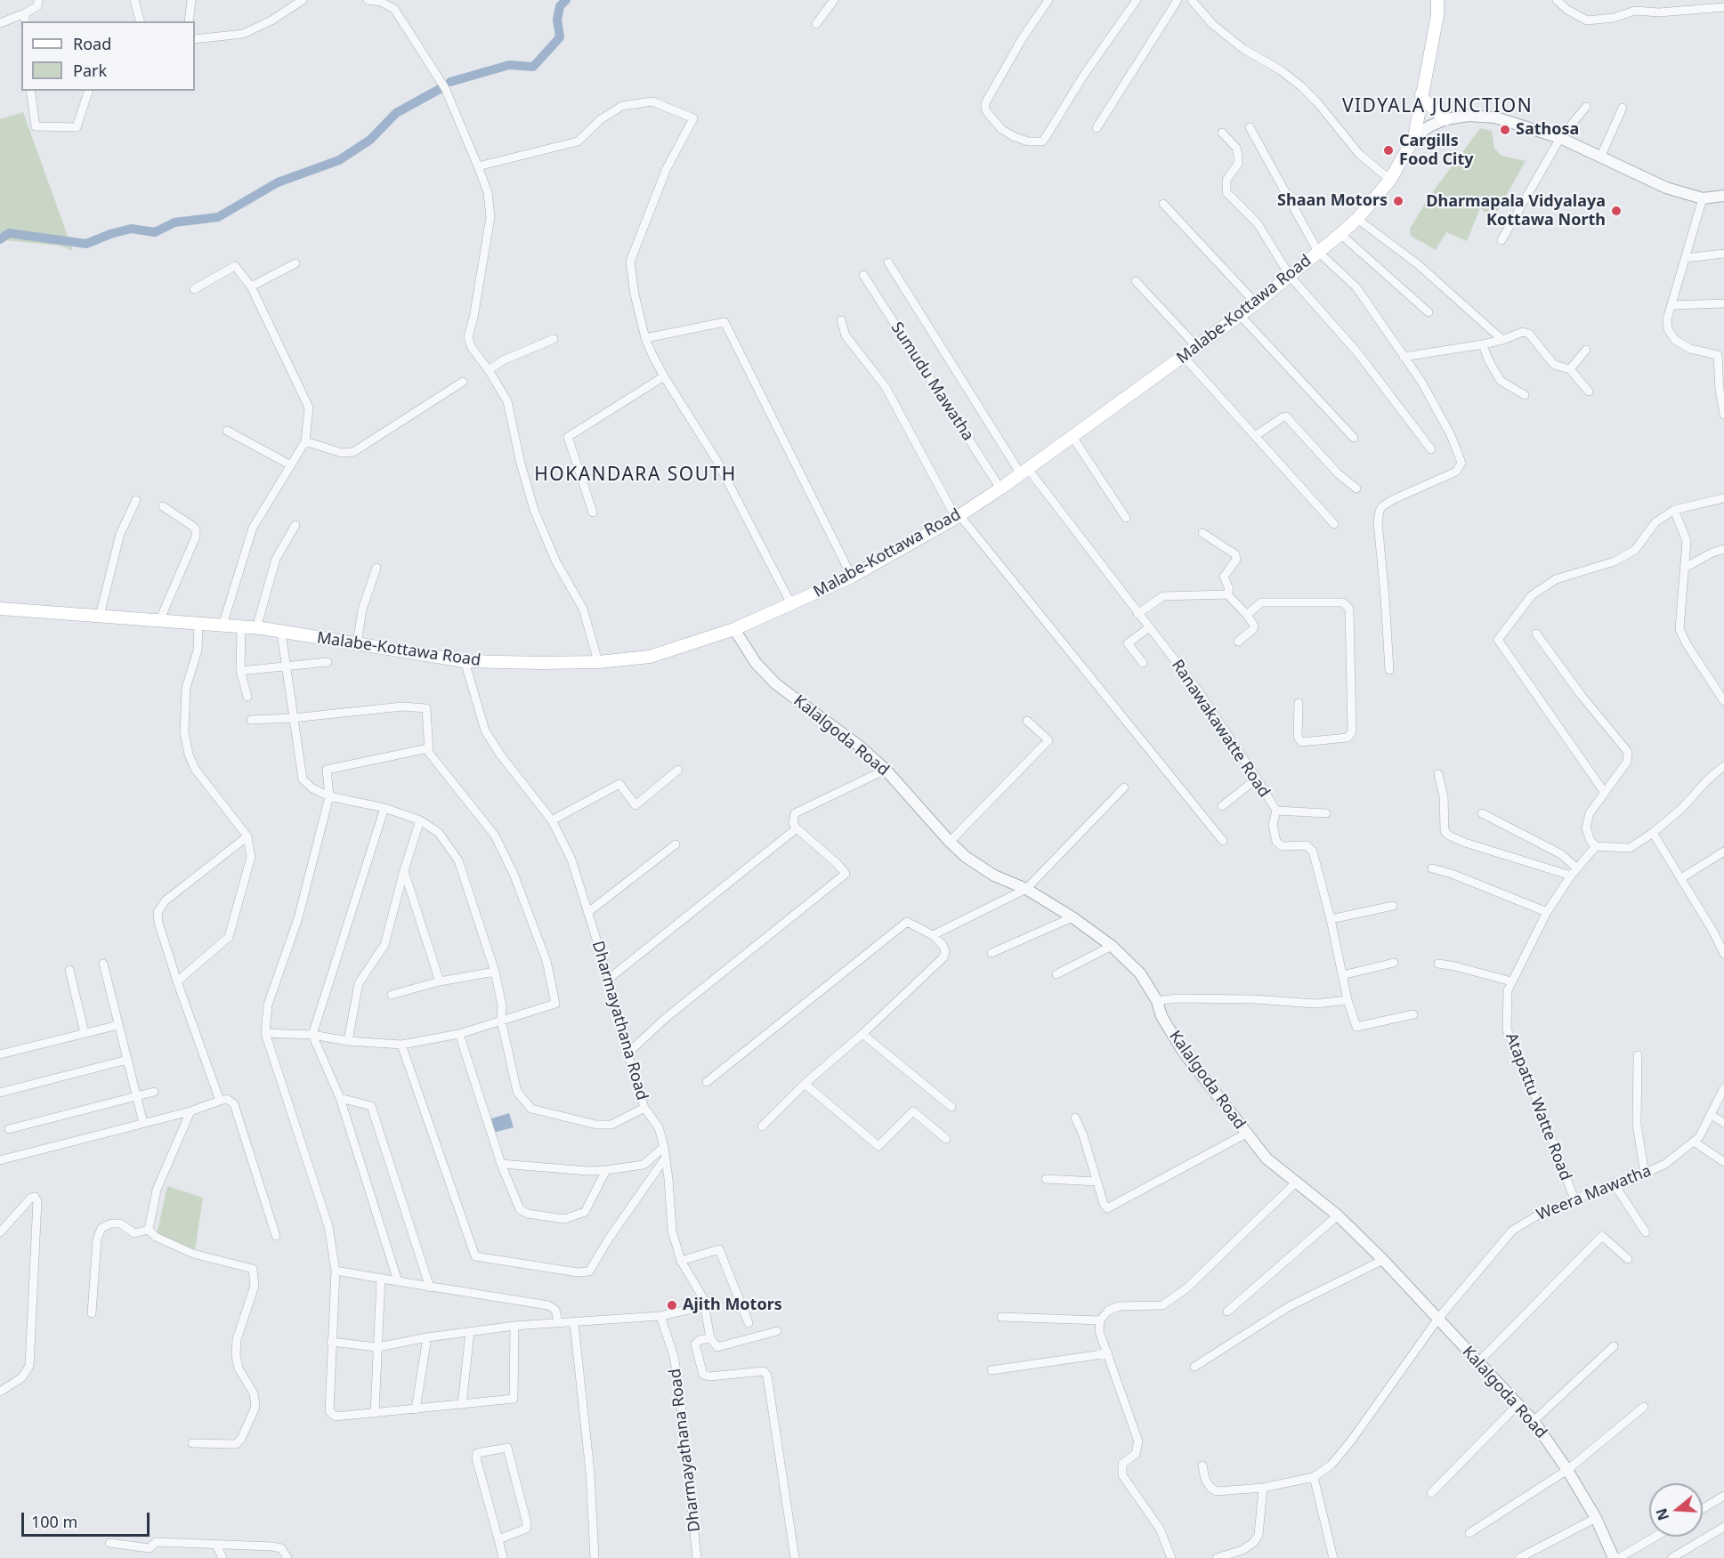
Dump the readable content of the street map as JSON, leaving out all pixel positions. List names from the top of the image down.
{
  "streets": {
    "main road": ["Malabe-Kottawa Road"],
    "street": [
      "Sumudu Mawatha",
      "Ranawakawatte Road",
      "Kalalgoda Road",
      "Dharmayathana Road",
      "Atapattu Watte Road",
      "Weera Mawatha"
    ]
  },
  "crossings": [
    ["Malabe-Kottawa Road", "Sumudu Mawatha"],
    ["Malabe-Kottawa Road", "Ranawakawatte Road"],
    ["Malabe-Kottawa Road", "Kalalgoda Road"],
    ["Malabe-Kottawa Road", "Dharmayathana Road"],
    ["Kalalgoda Road", "Weera Mawatha"],
    ["Atapattu Watte Road", "Weera Mawatha"]
  ],
  "districts": ["VIDYALA JUNCTION", "HOKANDARA SOUTH"],
  "places": [
    "Sathosa",
    "Cargills Food City",
    "Shaan Motors",
    "Dharmapala Vidyalaya Kottawa North",
    "Ajith Motors"
  ],
  "legend": ["Road", "Park"],
  "scale_bar": "100 m",
  "north": "left"
}
